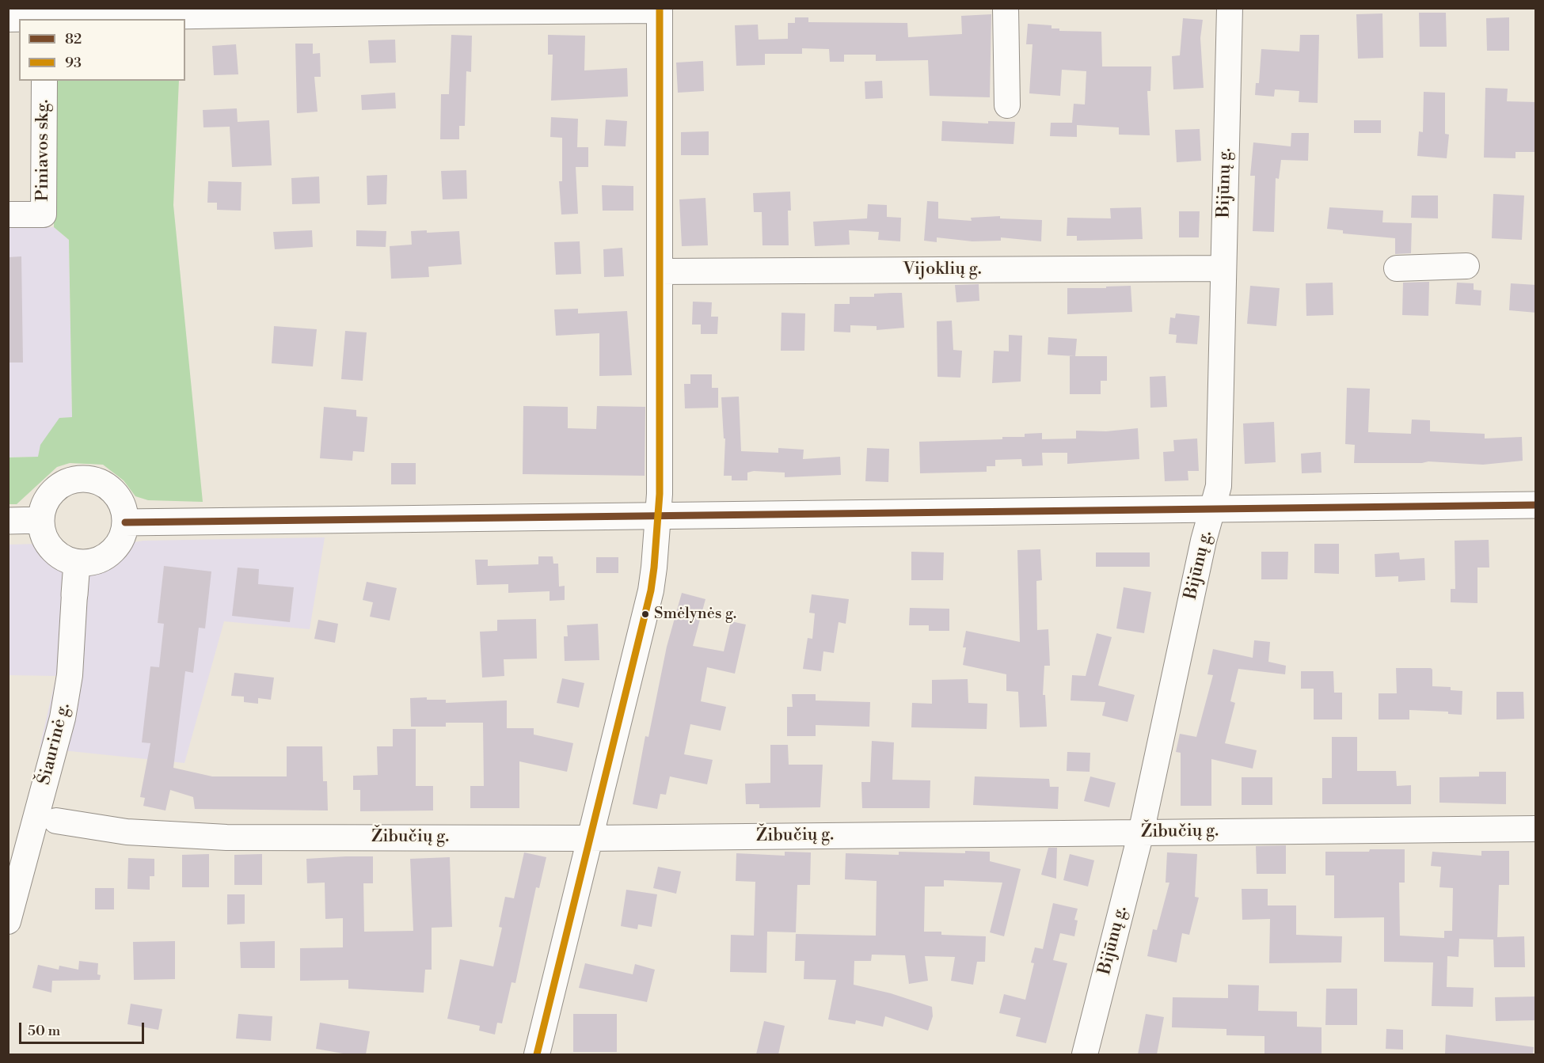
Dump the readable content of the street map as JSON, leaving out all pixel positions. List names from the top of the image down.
{
  "streets": {
    "main road": ["Šiaurinė g."],
    "street": [
      "Piniavos skg.",
      "Bijūnų g.",
      "Vijoklių g.",
      "Žibučių g."
    ]
  },
  "crossings": [
    ["Bijūnų g.", "Vijoklių g."],
    ["Bijūnų g.", "Žibučių g."]
  ],
  "places": ["Smėlynės g."],
  "lines": ["transit line 93", "transit line 82"],
  "legend": ["82", "93"],
  "scale_bar": "50 m"
}
